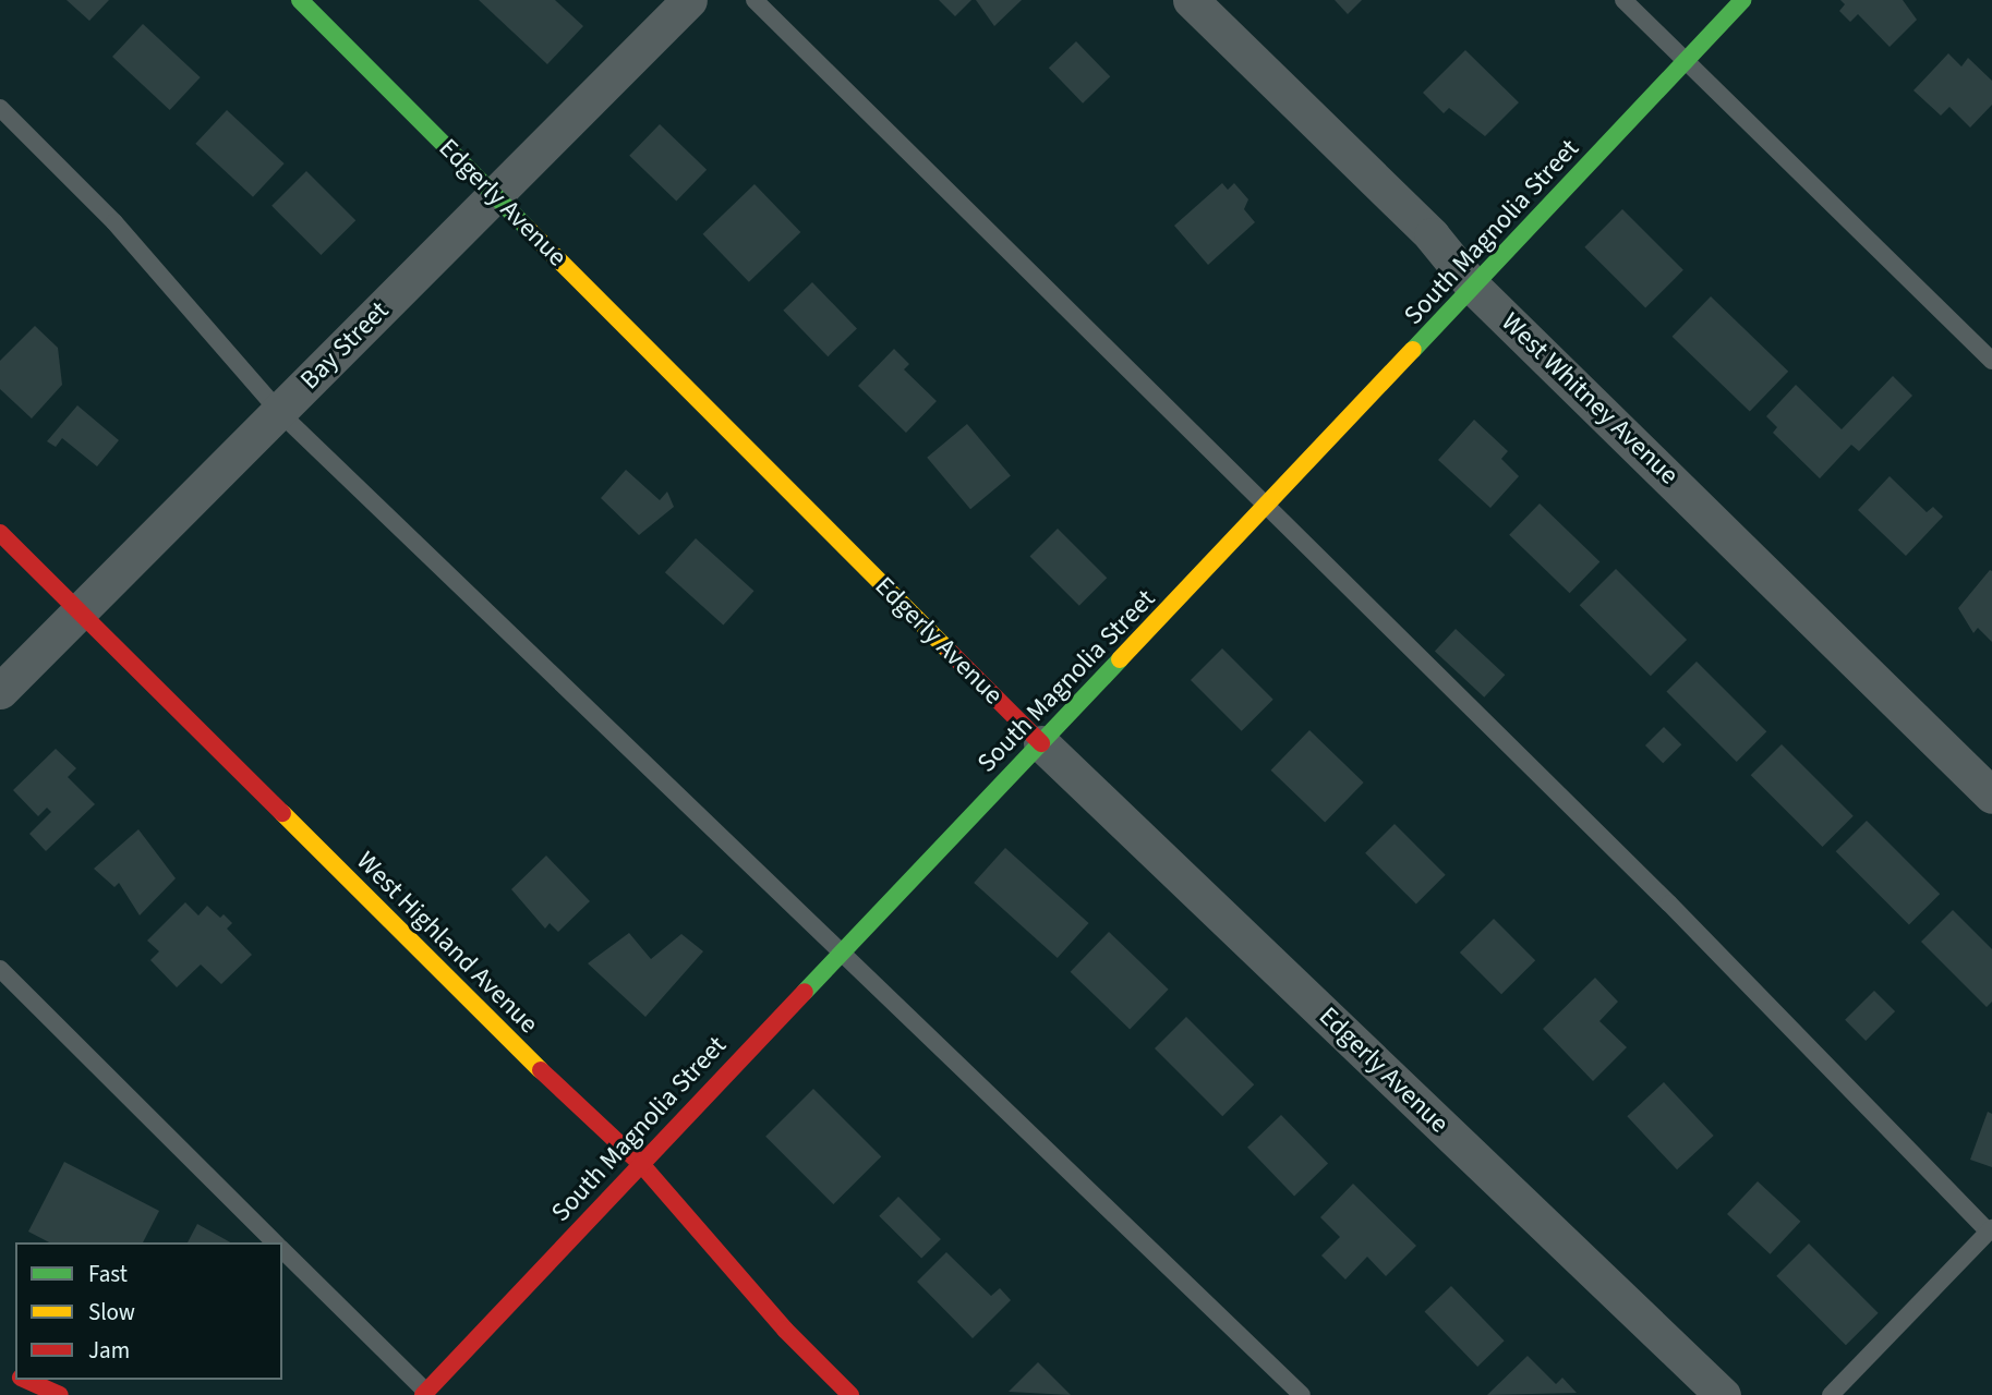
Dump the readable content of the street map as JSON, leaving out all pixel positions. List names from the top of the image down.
{
  "streets": {
    "street": [
      "Edgerly Avenue",
      "South Magnolia Street",
      "Bay Street",
      "West Whitney Avenue",
      "West Highland Avenue"
    ]
  },
  "crossings": [
    ["Edgerly Avenue", "South Magnolia Street"],
    ["Edgerly Avenue", "Bay Street"],
    ["South Magnolia Street", "West Whitney Avenue"],
    ["South Magnolia Street", "West Highland Avenue"],
    ["Bay Street", "West Highland Avenue"]
  ],
  "legend": ["Fast", "Slow", "Jam"]
}
